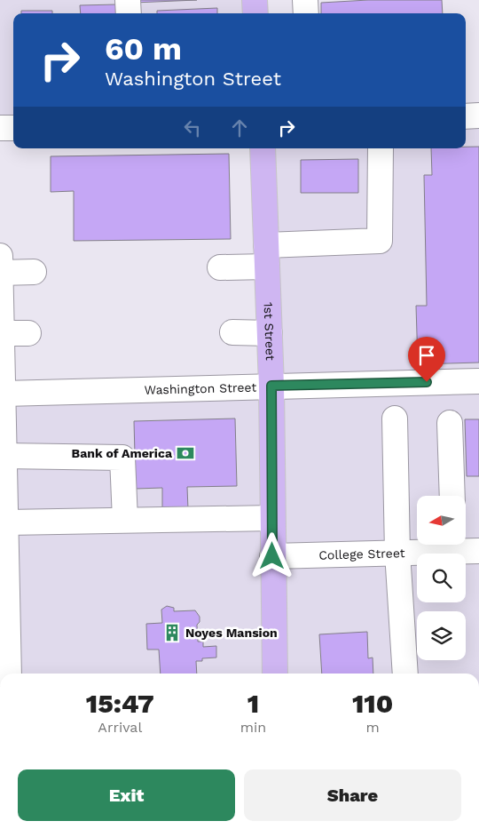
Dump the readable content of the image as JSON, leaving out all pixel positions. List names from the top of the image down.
{
  "streets": {
    "main road": ["1st Street"],
    "street": ["Washington Street", "College Street"]
  },
  "crossings": [
    ["1st Street", "Washington Street"],
    ["1st Street", "College Street"]
  ],
  "places": {
    "bank": ["Bank of America"],
    "building": ["Noyes Mansion"]
  },
  "north": "left",
  "page": {
    "turn": ["60 m", "Washington Street"],
    "eta": [
      "15:47",
      "Arrival",
      "1",
      "min",
      "110",
      "m"
    ],
    "buttons": ["Exit", "Share"]
  }
}
